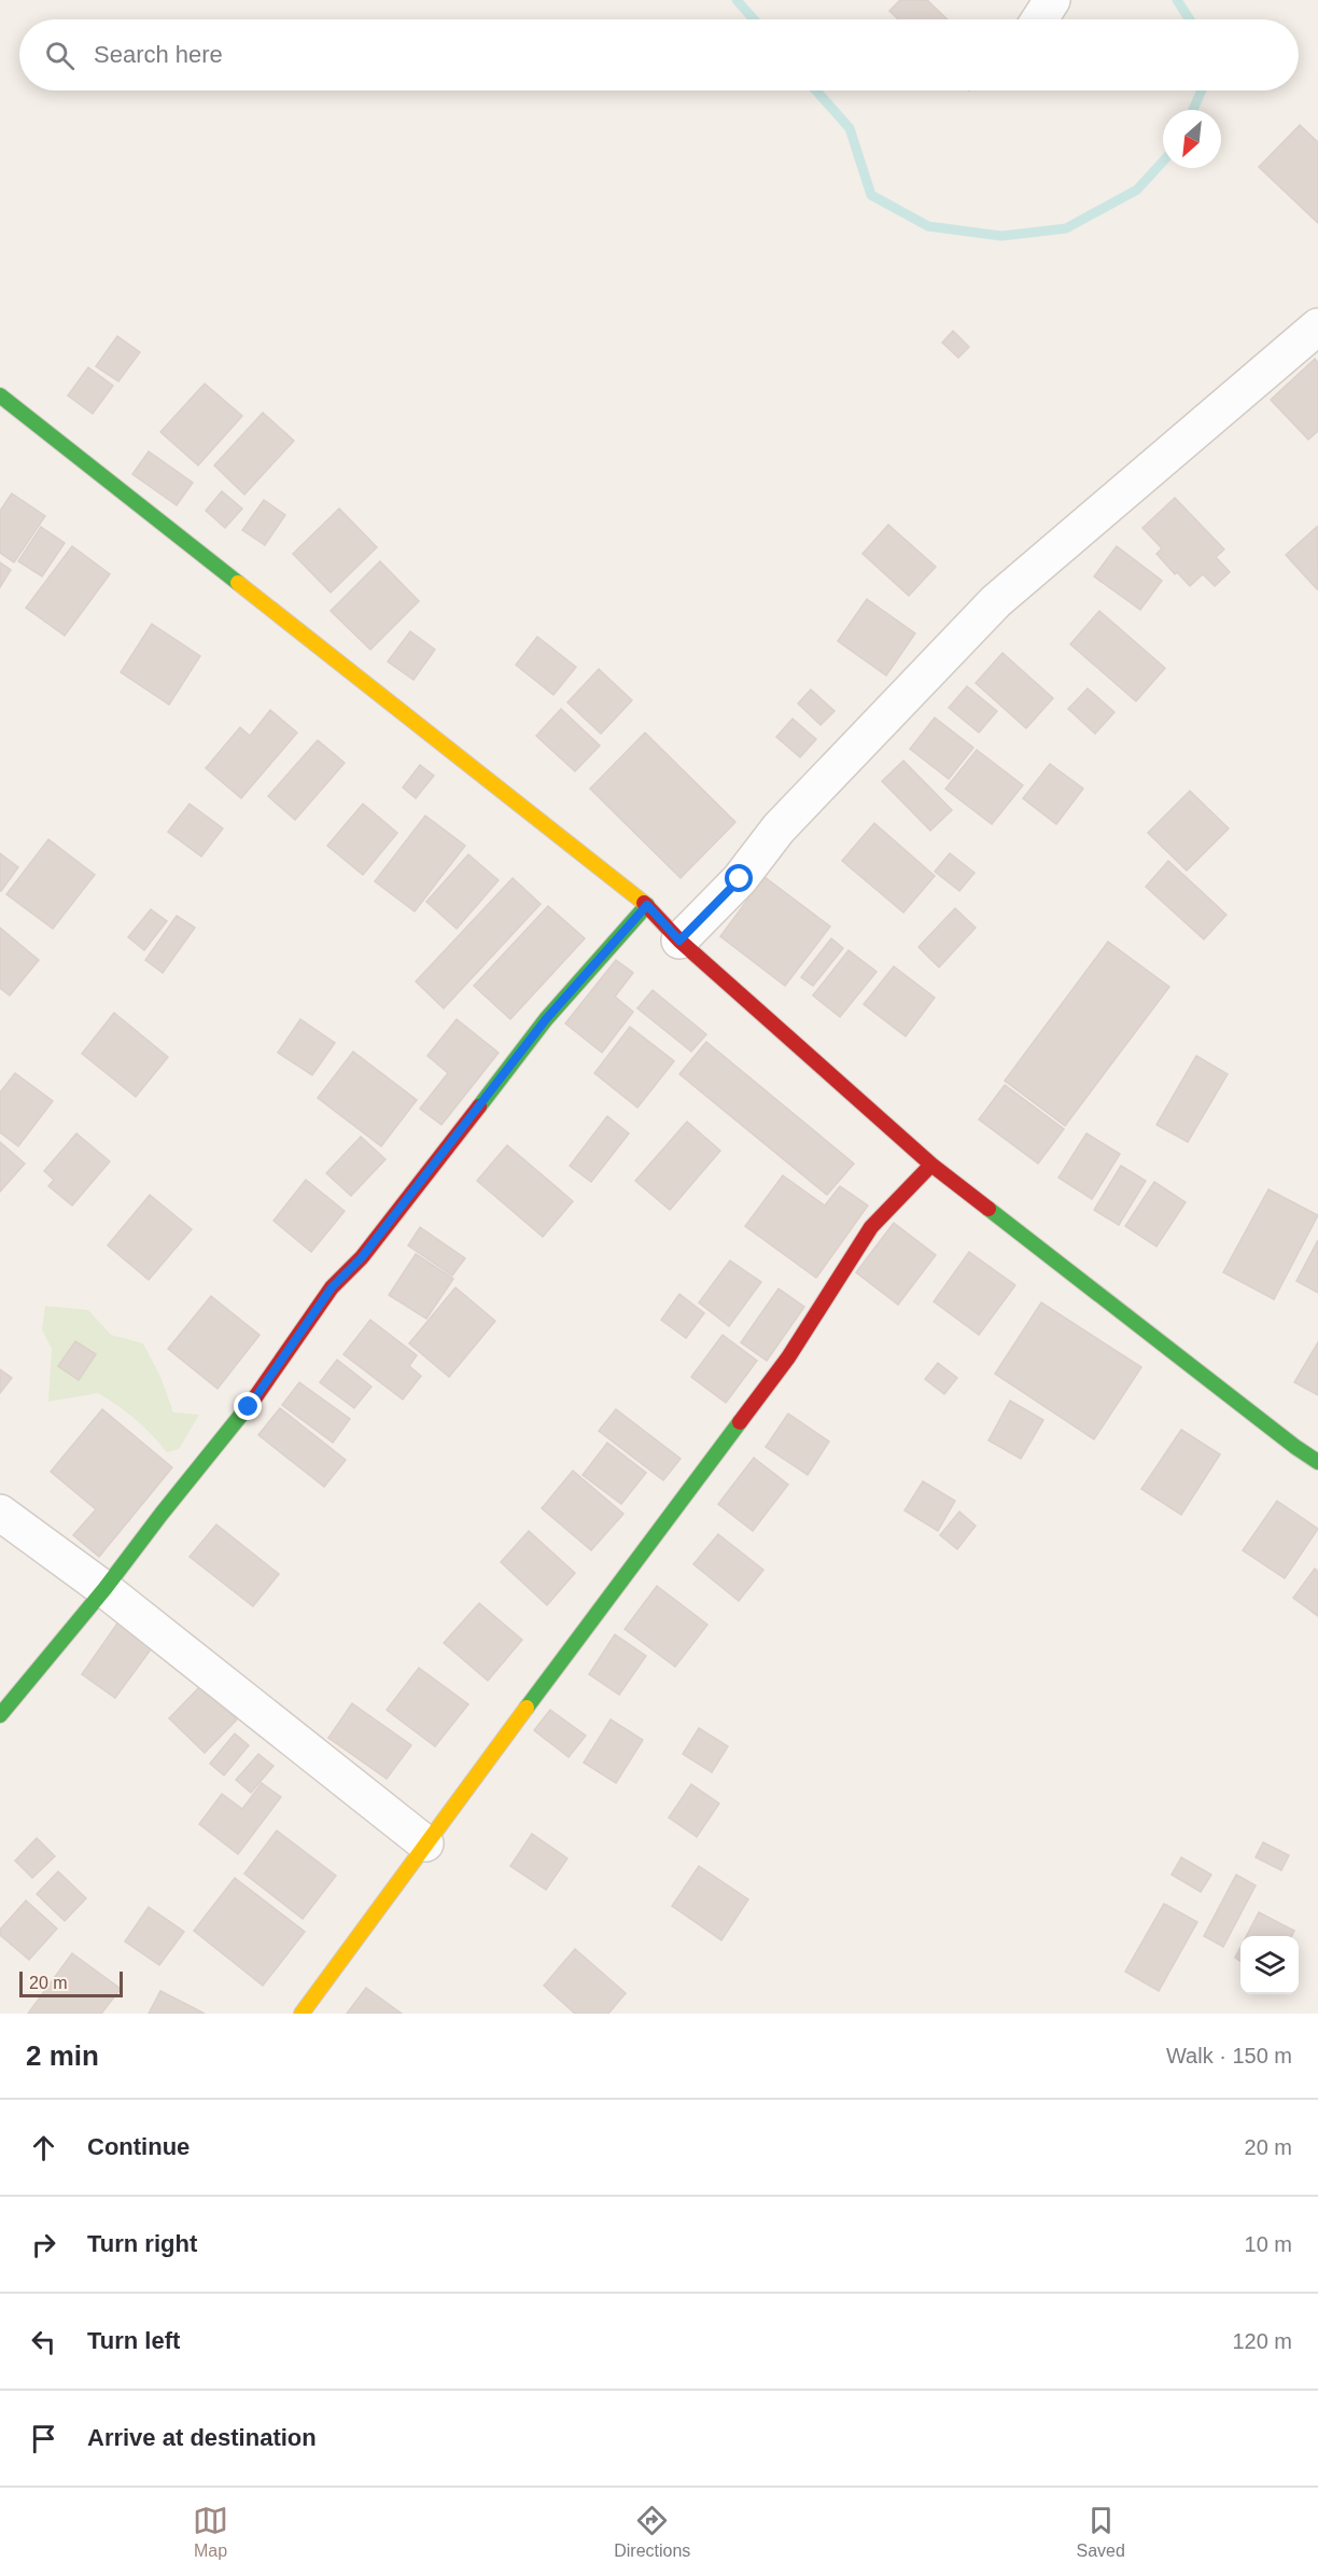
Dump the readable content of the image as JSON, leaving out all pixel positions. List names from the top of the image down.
{
  "scale_bar": "20 m",
  "north": "bottom left",
  "page": {
    "search": "Search here",
    "scale": "20 m",
    "heading": ["2 min", "Walk · 150 m"],
    "list": [
      ["Continue", "20 m"],
      ["Turn right", "10 m"],
      ["Turn left", "120 m"],
      "Arrive at destination"
    ],
    "nav": ["Map", "Directions", "Saved"]
  }
}
